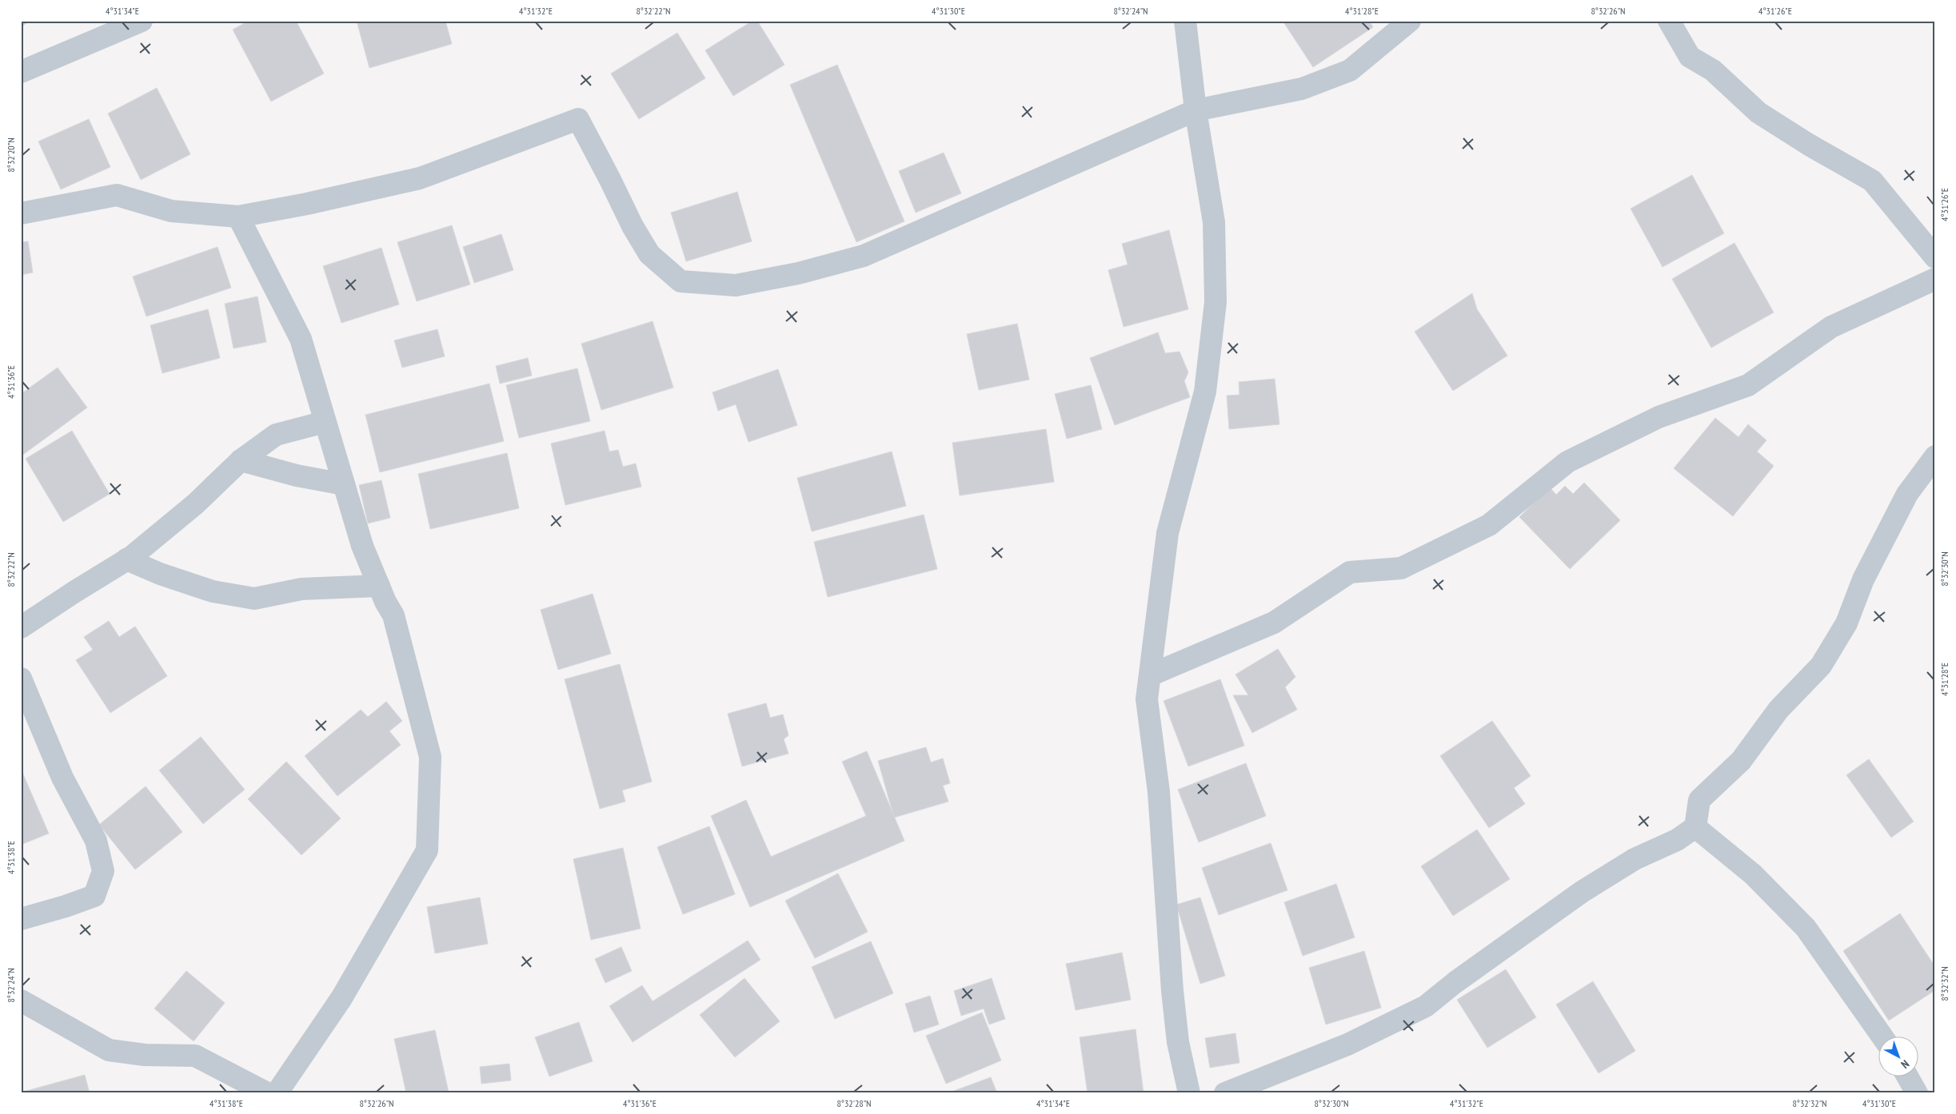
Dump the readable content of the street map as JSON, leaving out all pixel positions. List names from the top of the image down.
{
  "north": "bottom right",
  "coordinates": [
    "4°31'34\"E",
    "4°31'32\"E",
    "8°32'22\"N",
    "4°31'30\"E",
    "8°32'24\"N",
    "4°31'28\"E",
    "8°32'26\"N",
    "4°31'26\"E",
    "8°32'20\"N",
    "4°31'36\"E",
    "8°32'30\"N",
    "4°31'38\"E",
    "8°32'32\"N",
    "8°32'28\"N"
  ]
}
